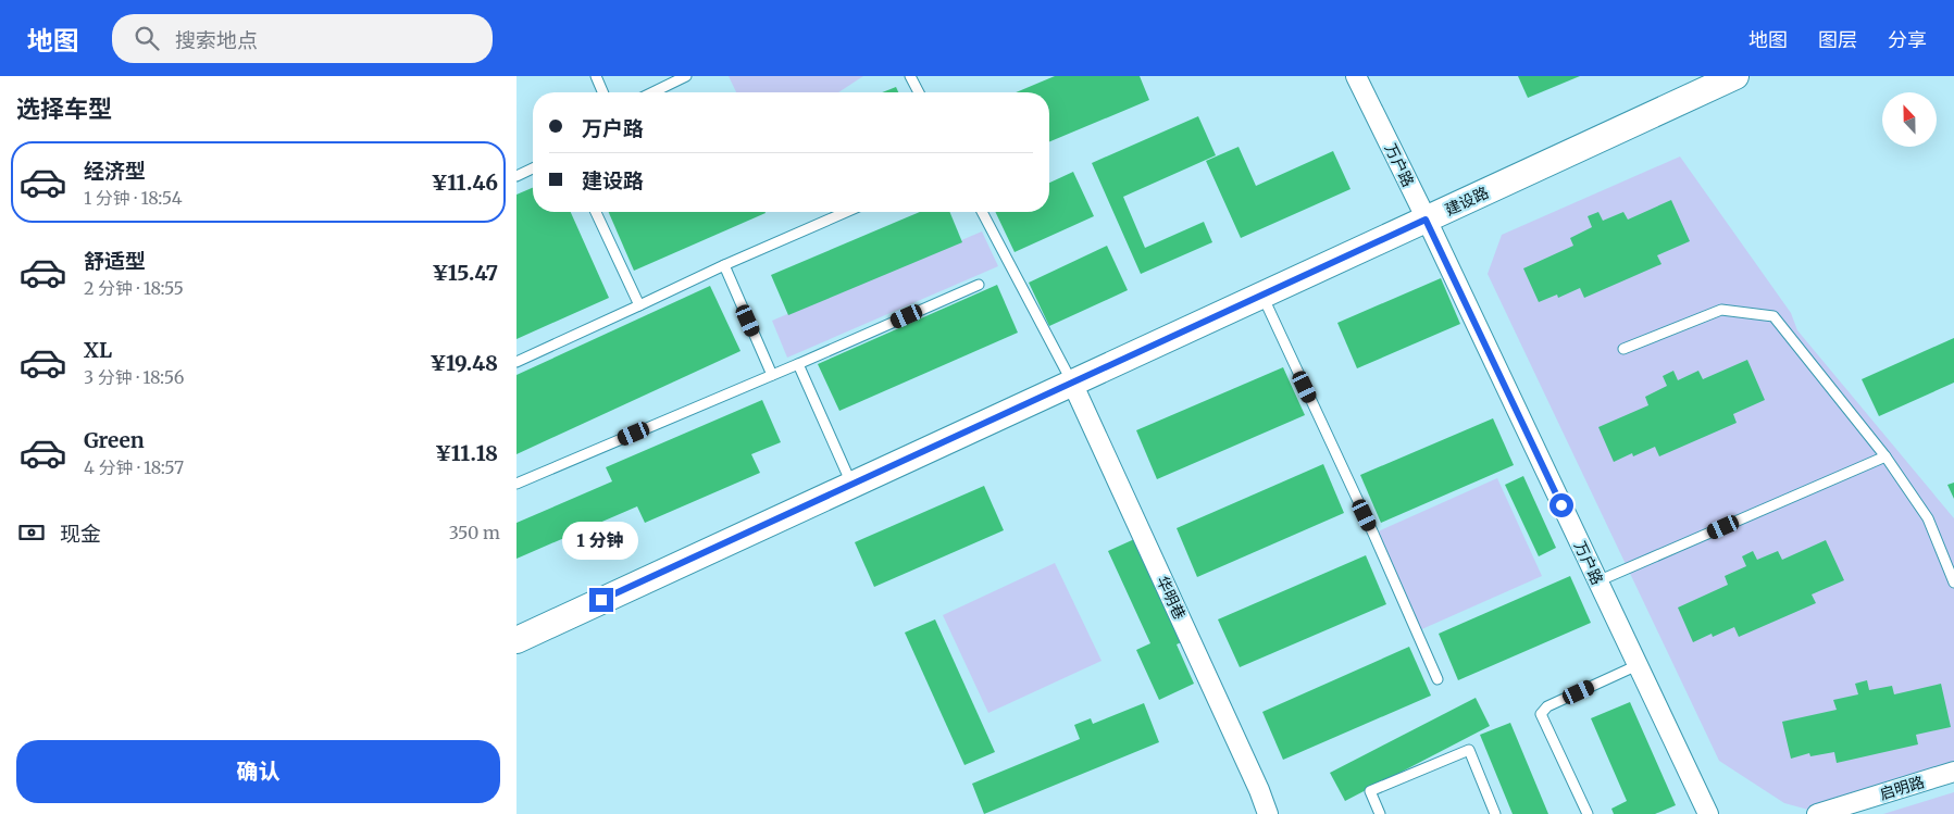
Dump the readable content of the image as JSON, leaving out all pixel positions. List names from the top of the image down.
{
  "streets": {
    "street": [
      "万户路",
      "建设路",
      "华明巷",
      "启明路"
    ]
  },
  "crossings": [
    ["万户路", "建设路"],
    ["建设路", "华明巷"]
  ],
  "north": "top",
  "page": {
    "header": "地图",
    "search": "搜索地点",
    "nav": ["地图", "图层", "分享"],
    "heading": "选择车型",
    "banner": ["万户路", "建设路"],
    "list": [
      {
        "name": "经济型",
        "note": "1 分钟 · 18:54",
        "value": "¥11.46"
      },
      {
        "name": "舒适型",
        "note": "2 分钟 · 18:55",
        "value": "¥15.47"
      },
      {
        "name": "XL",
        "note": "3 分钟 · 18:56",
        "value": "¥19.48"
      },
      {
        "name": "Green",
        "note": "4 分钟 · 18:57",
        "value": "¥11.18"
      }
    ],
    "pay": ["现金", "350 m"],
    "bubble": "1 分钟",
    "buttons": "确认"
  }
}
